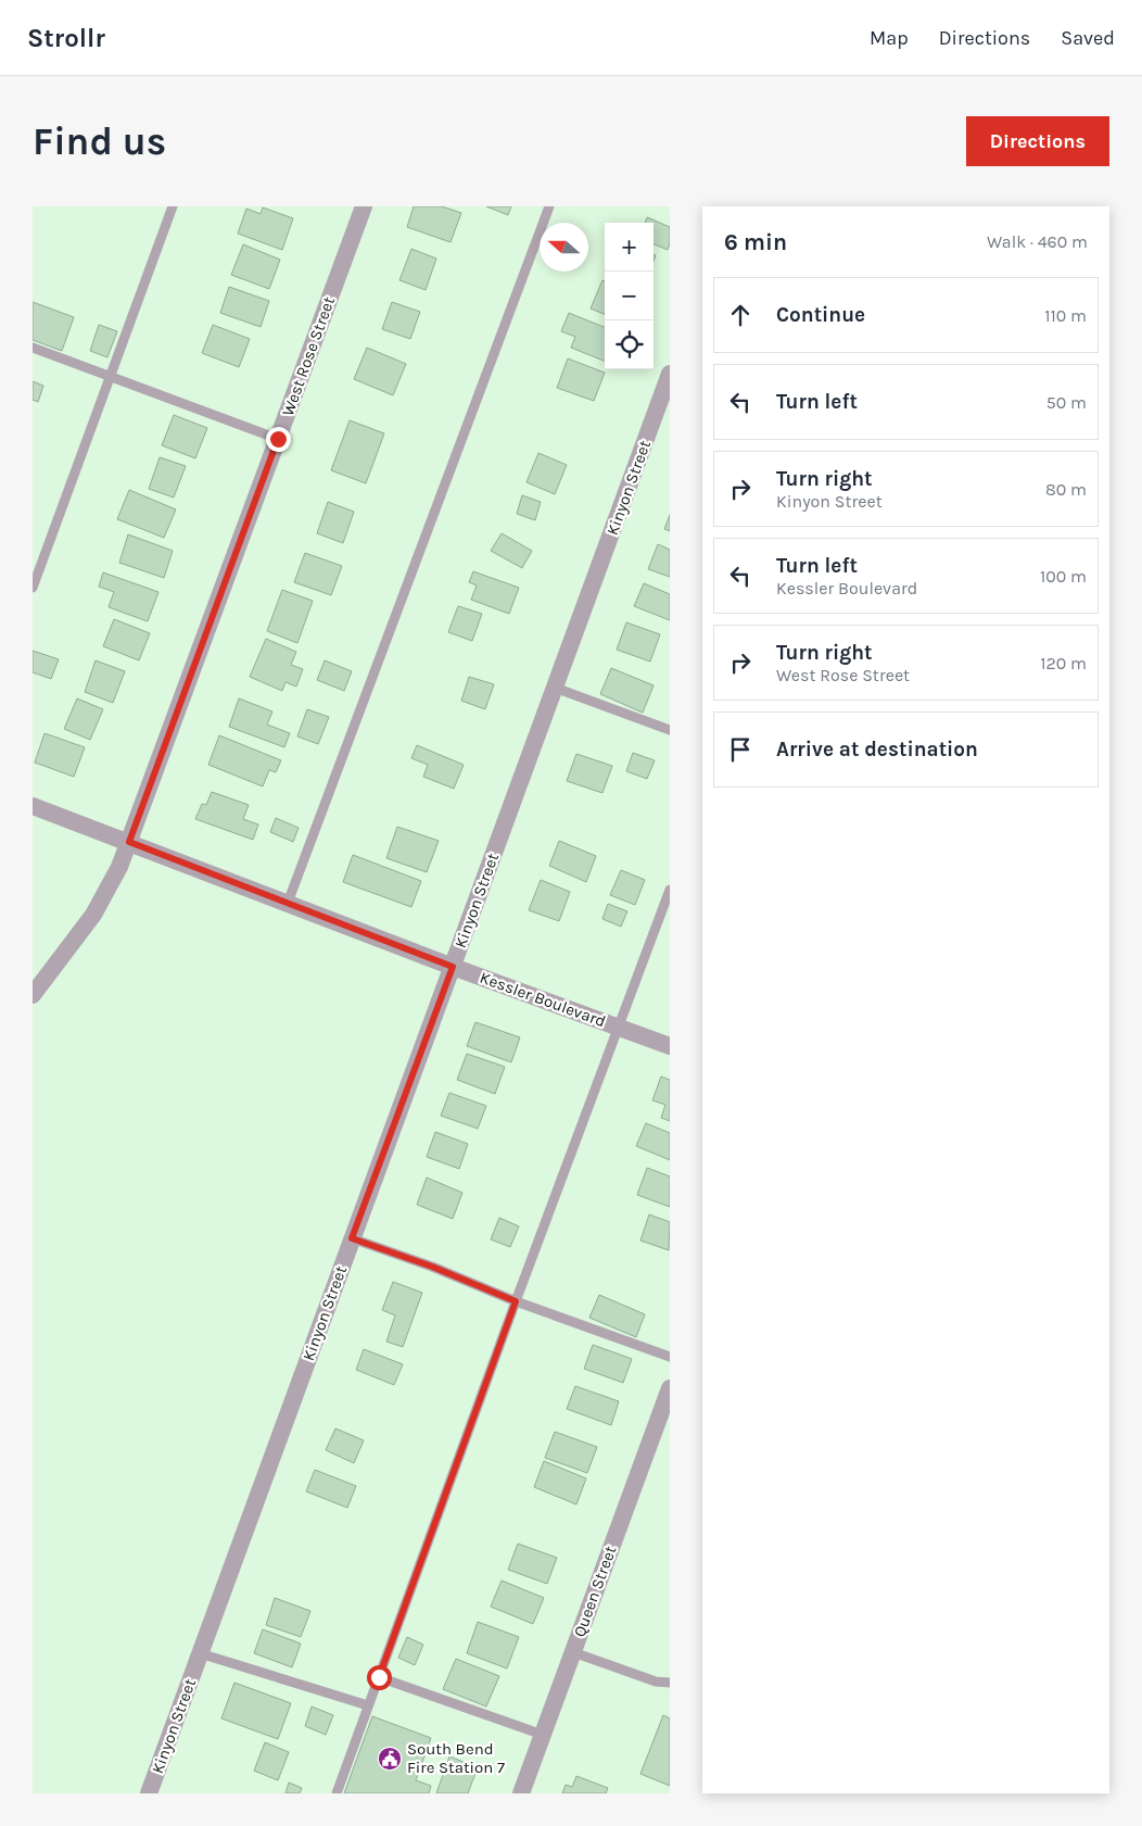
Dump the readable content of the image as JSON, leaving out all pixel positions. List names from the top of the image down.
{
  "streets": {
    "street": [
      "West Rose Street",
      "Kinyon Street",
      "Kessler Boulevard",
      "Queen Street"
    ]
  },
  "crossings": [
    ["West Rose Street", "Kessler Boulevard"],
    ["Kinyon Street", "Kessler Boulevard"]
  ],
  "places": {
    "public building": ["South Bend Fire Station 7"]
  },
  "north": "left",
  "page": {
    "header": "Strollr",
    "nav": ["Map", "Directions", "Saved"],
    "buttons": "Directions",
    "title": "Find us",
    "heading": ["6 min", "Walk · 460 m"],
    "map_buttons": ["+", "−"],
    "list": [
      ["Continue", "110 m"],
      ["Turn left", "50 m"],
      ["Turn right", "Kinyon Street", "80 m"],
      ["Turn left", "Kessler Boulevard", "100 m"],
      ["Turn right", "West Rose Street", "120 m"],
      "Arrive at destination"
    ]
  }
}
